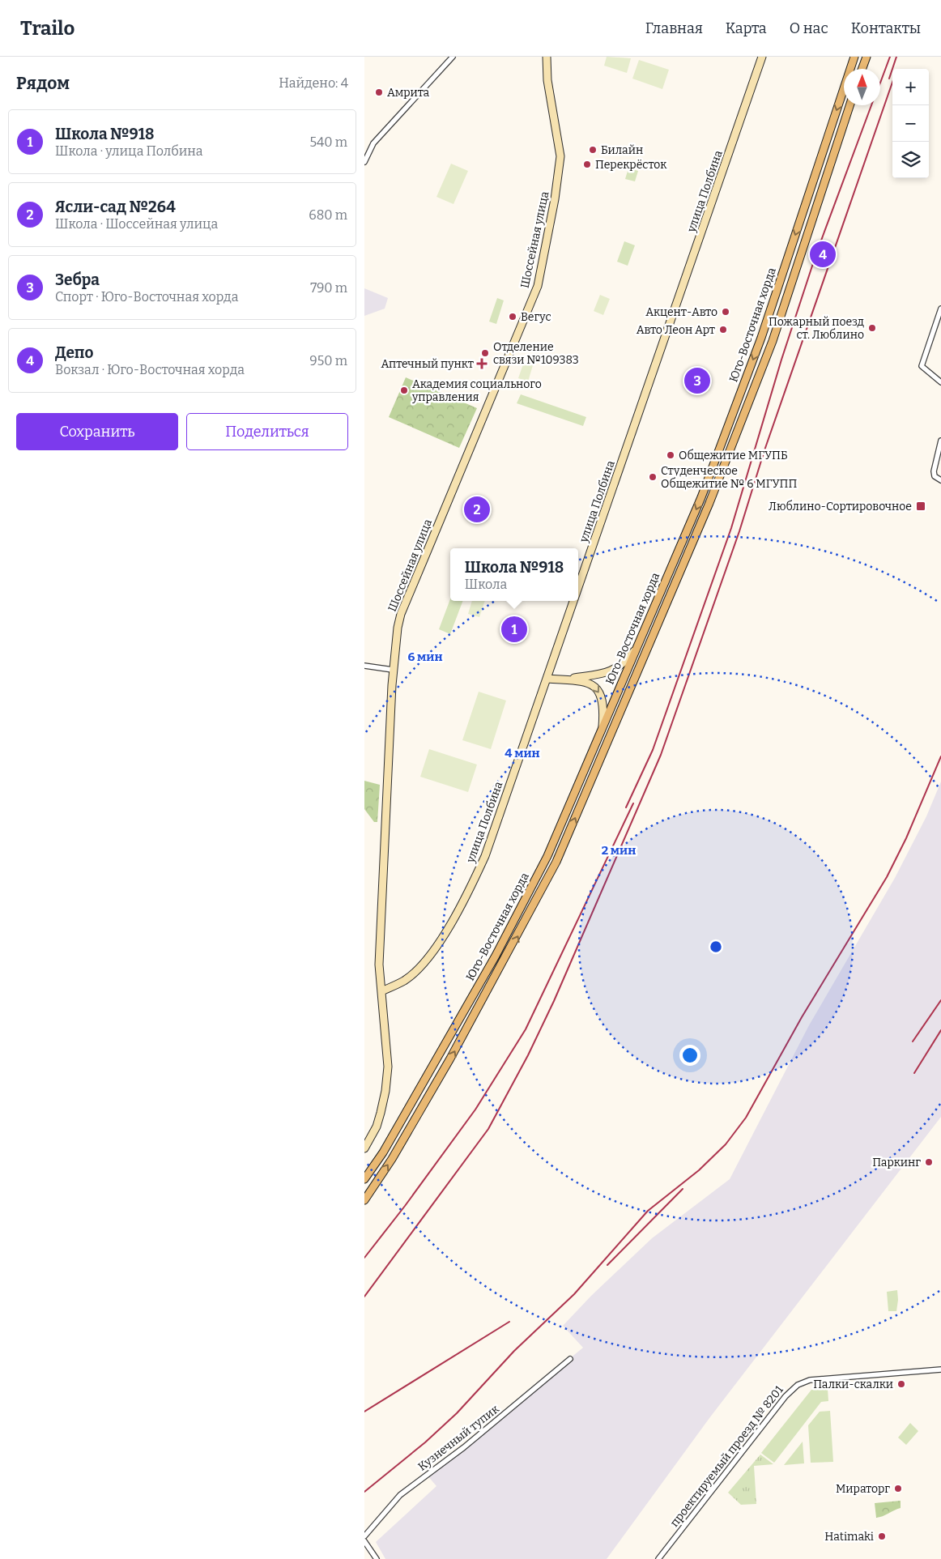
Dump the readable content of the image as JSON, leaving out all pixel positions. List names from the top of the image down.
{
  "streets": {
    "main road": ["улица Полбина", "Шоссейная улица", "Юго-Восточная хорда"],
    "street": ["Кузнечный тупик", "проектируемый проезд № 8201"]
  },
  "crossings": [
    ["улица Полбина", "Шоссейная улица"]
  ],
  "places": {
    "other": [
      "Амрита",
      "Билайн",
      "Перекрёсток",
      "Акцент-Авто",
      "Вегус",
      "Пожарный поезд ст. Люблино",
      "Авто Леон Арт",
      "Отделение связи №109383",
      "Академия социального управления",
      "Общежитие МГУПБ",
      "Студенческое Общежитие № 6 МГУПП",
      "Паркинг",
      "Палки-скалки",
      "Мираторг",
      "Hatimaki"
    ],
    "health": ["Аптечный пункт"],
    "transit": ["Люблино-Сортировочное"]
  },
  "north": "top",
  "page": {
    "header": "Trailo",
    "nav": [
      "Главная",
      "Карта",
      "О нас",
      "Контакты"
    ],
    "heading": ["Рядом", "Найдено: 4"],
    "map_buttons": ["+", "−"],
    "list": [
      {
        "mark": "1",
        "name": "Школа №918",
        "note": "Школа · улица Полбина",
        "value": "540 m"
      },
      {
        "mark": "2",
        "name": "Ясли-сад №264",
        "note": "Школа · Шоссейная улица",
        "value": "680 m"
      },
      {
        "mark": "3",
        "name": "Зебра",
        "note": "Спорт · Юго-Восточная хорда",
        "value": "790 m"
      },
      {
        "mark": "4",
        "name": "Депо",
        "note": "Вокзал · Юго-Восточная хорда",
        "value": "950 m"
      }
    ],
    "pins": [
      "4",
      "3",
      "2",
      "1"
    ],
    "buttons": ["Сохранить", "Поделиться"],
    "popup": ["Школа №918", "Школа"]
  },
  "rings": ["6 мин", "4 мин", "2 мин"]
}
